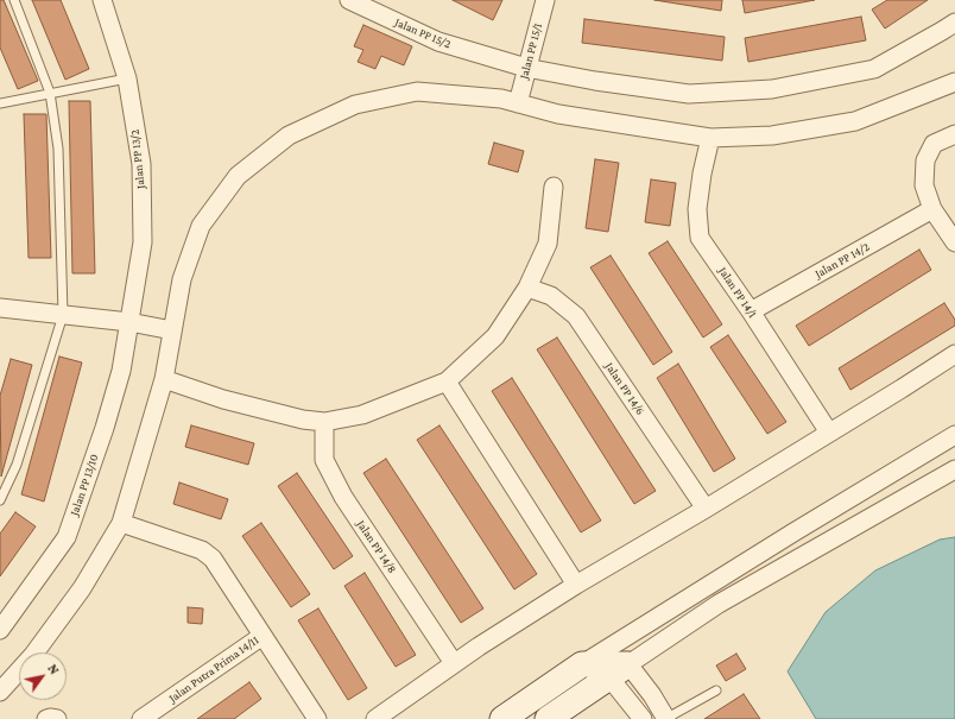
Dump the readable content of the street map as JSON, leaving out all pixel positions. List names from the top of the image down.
{
  "streets": {
    "street": [
      "Jalan PP 15/2",
      "Jalan PP 15/1",
      "Jalan PP 13/2",
      "Jalan PP 14/2",
      "Jalan PP 14/1",
      "Jalan PP 14/6",
      "Jalan PP 13/10",
      "Jalan PP 14/8",
      "Jalan Putra Prima 14/11"
    ]
  },
  "crossings": [
    ["Jalan PP 15/2", "Jalan PP 15/1"],
    ["Jalan PP 13/2", "Jalan PP 13/10"],
    ["Jalan PP 14/2", "Jalan PP 14/1"]
  ],
  "north": "top right"
}
